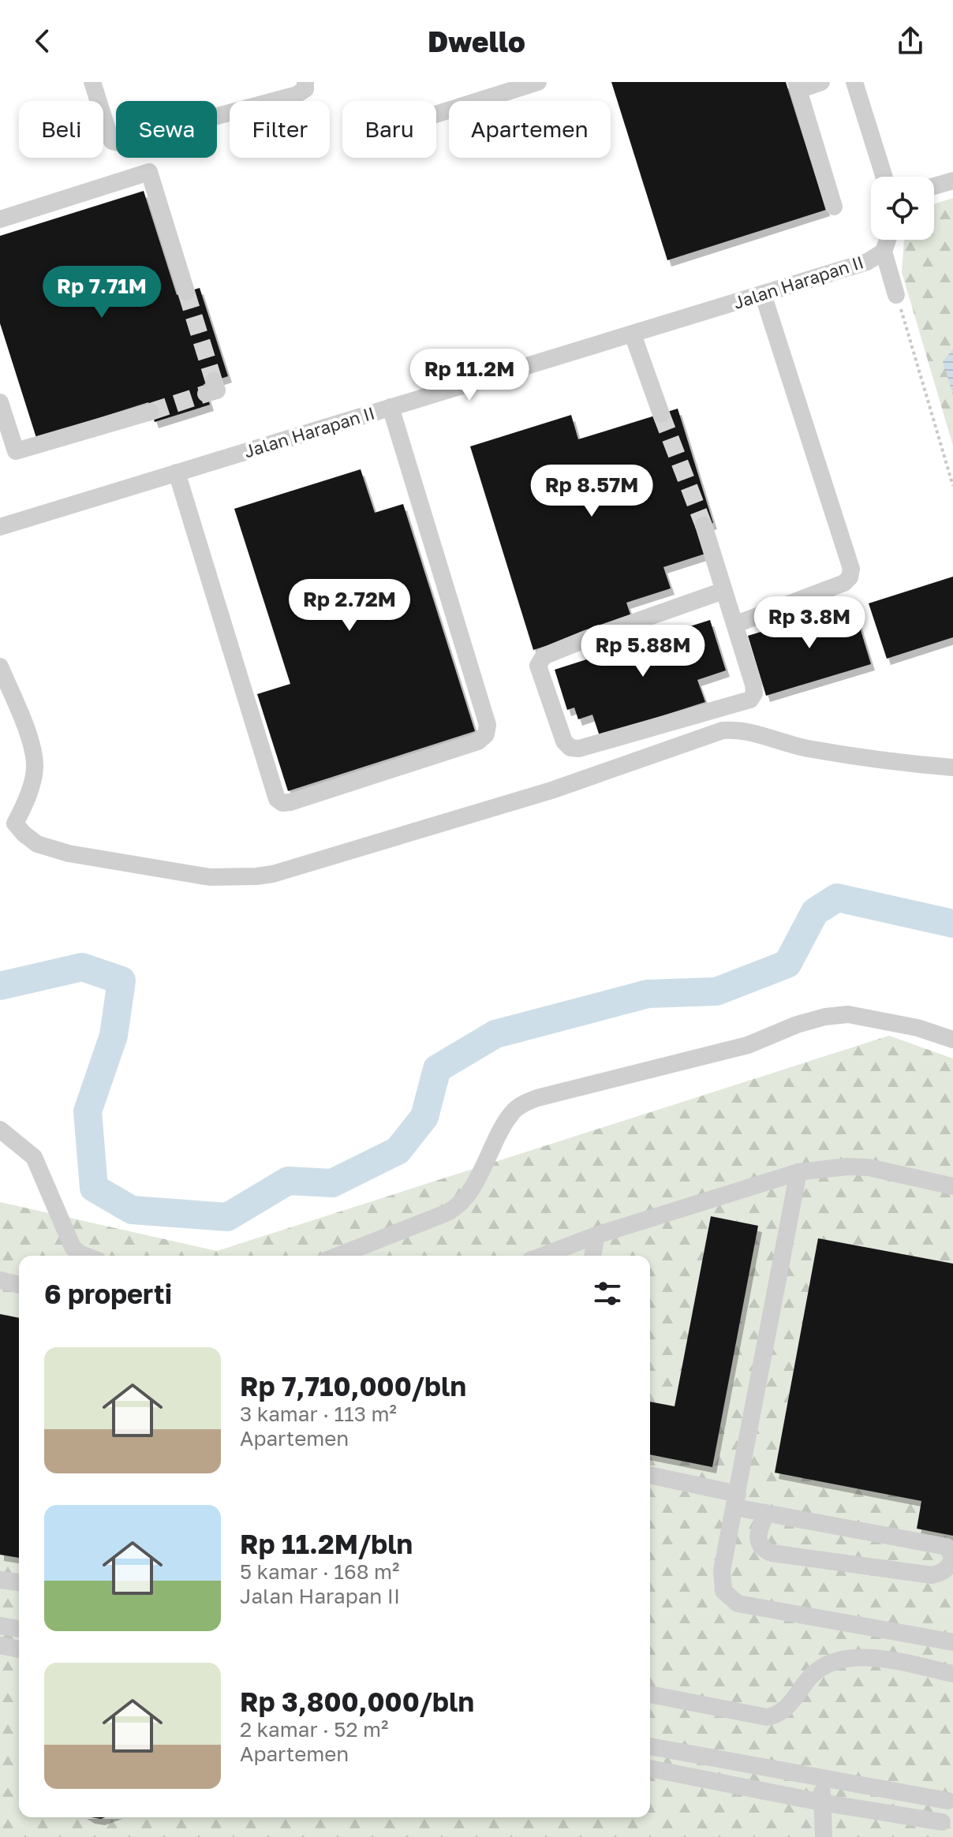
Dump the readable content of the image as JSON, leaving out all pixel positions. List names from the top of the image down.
{
  "streets": {
    "street": ["Jalan Harapan II"]
  },
  "page": {
    "header": "Dwello",
    "chip": [
      "Beli",
      "Sewa",
      "Filter",
      "Baru",
      "Apartemen"
    ],
    "price": [
      "Rp 7.71M",
      "Rp 11.2M",
      "Rp 8.57M",
      "Rp 2.72M",
      "Rp 3.8M",
      "Rp 5.88M"
    ],
    "heading": "6 properti",
    "list": [
      {
        "name": "Rp 7,710,000/bln",
        "note": "3 kamar · 113 m² · Apartemen"
      },
      {
        "name": "Rp 11.2M/bln",
        "note": "5 kamar · 168 m² · Jalan Harapan II"
      },
      {
        "name": "Rp 3,800,000/bln",
        "note": "2 kamar · 52 m² · Apartemen"
      }
    ]
  }
}
